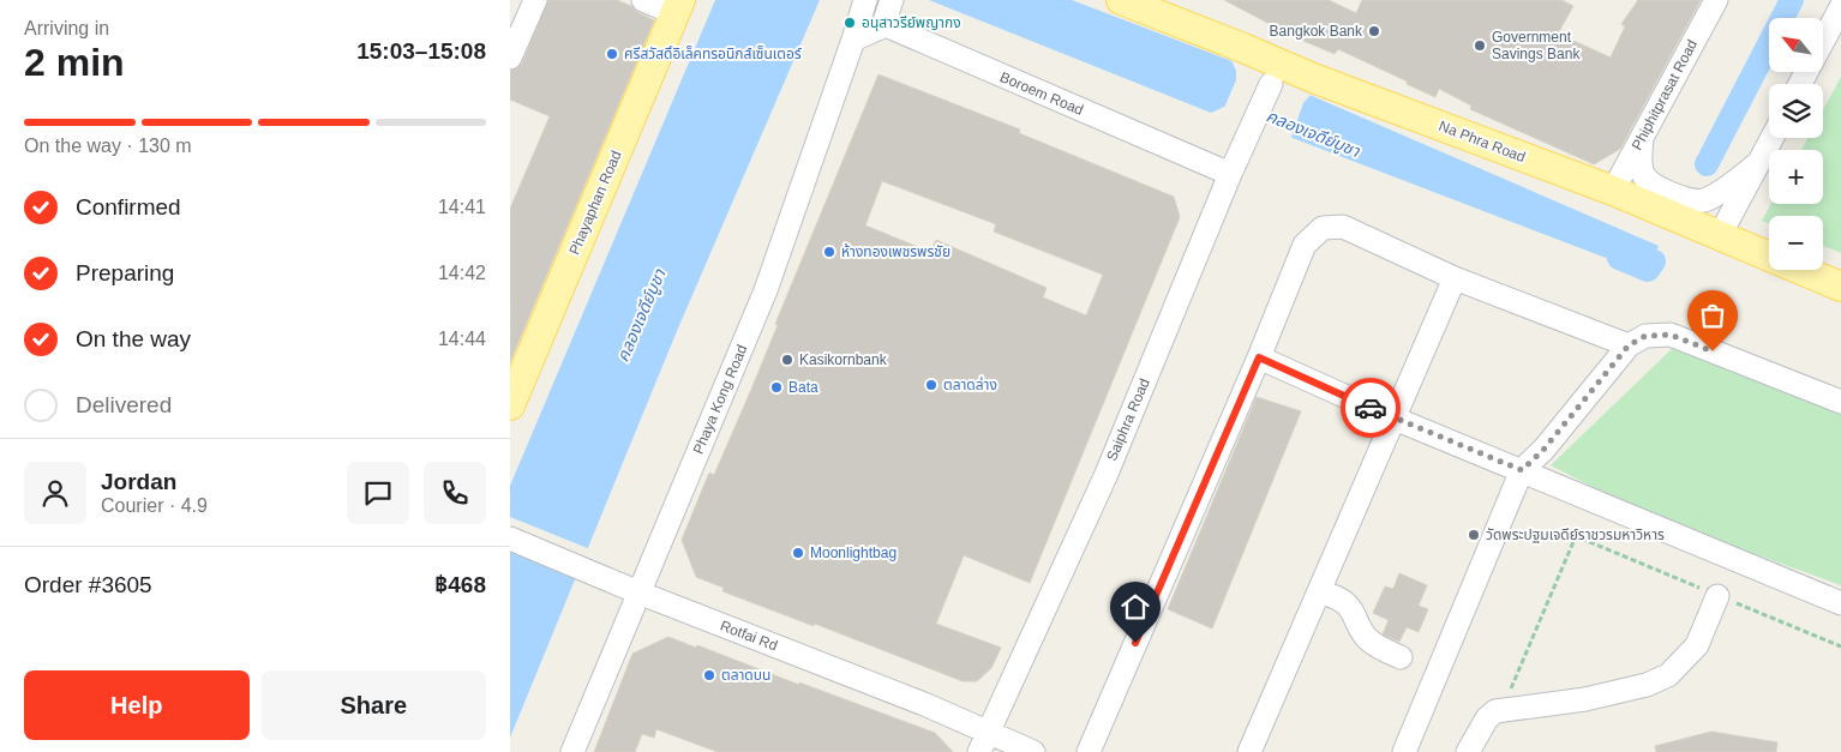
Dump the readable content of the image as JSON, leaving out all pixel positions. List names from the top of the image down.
{
  "streets": {
    "main road": ["Na Phra Road", "Phayaphan Road"],
    "street": [
      "Boroem Road",
      "Phiphitprasat Road",
      "Phaya Kong Road",
      "Saiphra Road",
      "Rotfai Rd"
    ]
  },
  "crossings": [
    ["Boroem Road", "Saiphra Road"],
    ["Phiphitprasat Road", "Na Phra Road"],
    ["Phaya Kong Road", "Rotfai Rd"],
    ["Saiphra Road", "Rotfai Rd"]
  ],
  "water": ["คลองเจดีย์บูชา"],
  "places": [
    "อนุสาวรีย์พญากง",
    "Bangkok Bank",
    "Government Savings Bank",
    "ศรีสวัสดิ์อิเล็คทรอนิกส์เซ็นเตอร์",
    "ห้างทองเพชรพรชัย",
    "Kasikornbank",
    "ตลาดล่าง",
    "Bata",
    "วัดพระปฐมเจดีย์ราชวรมหาวิหาร",
    "Moonlightbag",
    "ตลาดบน"
  ],
  "north": "top left",
  "page": {
    "heading": ["2 min", "Arriving in", "15:03–15:08"],
    "panel": [
      "Jordan",
      "Courier · 4.9",
      "Order #3605",
      "฿468"
    ],
    "map_buttons": ["+", "−"],
    "bar": "On the way · 130 m",
    "list": [
      ["Confirmed", "14:41"],
      ["Preparing", "14:42"],
      ["On the way", "14:44"],
      "Delivered"
    ],
    "buttons": ["Help", "Share"]
  }
}
